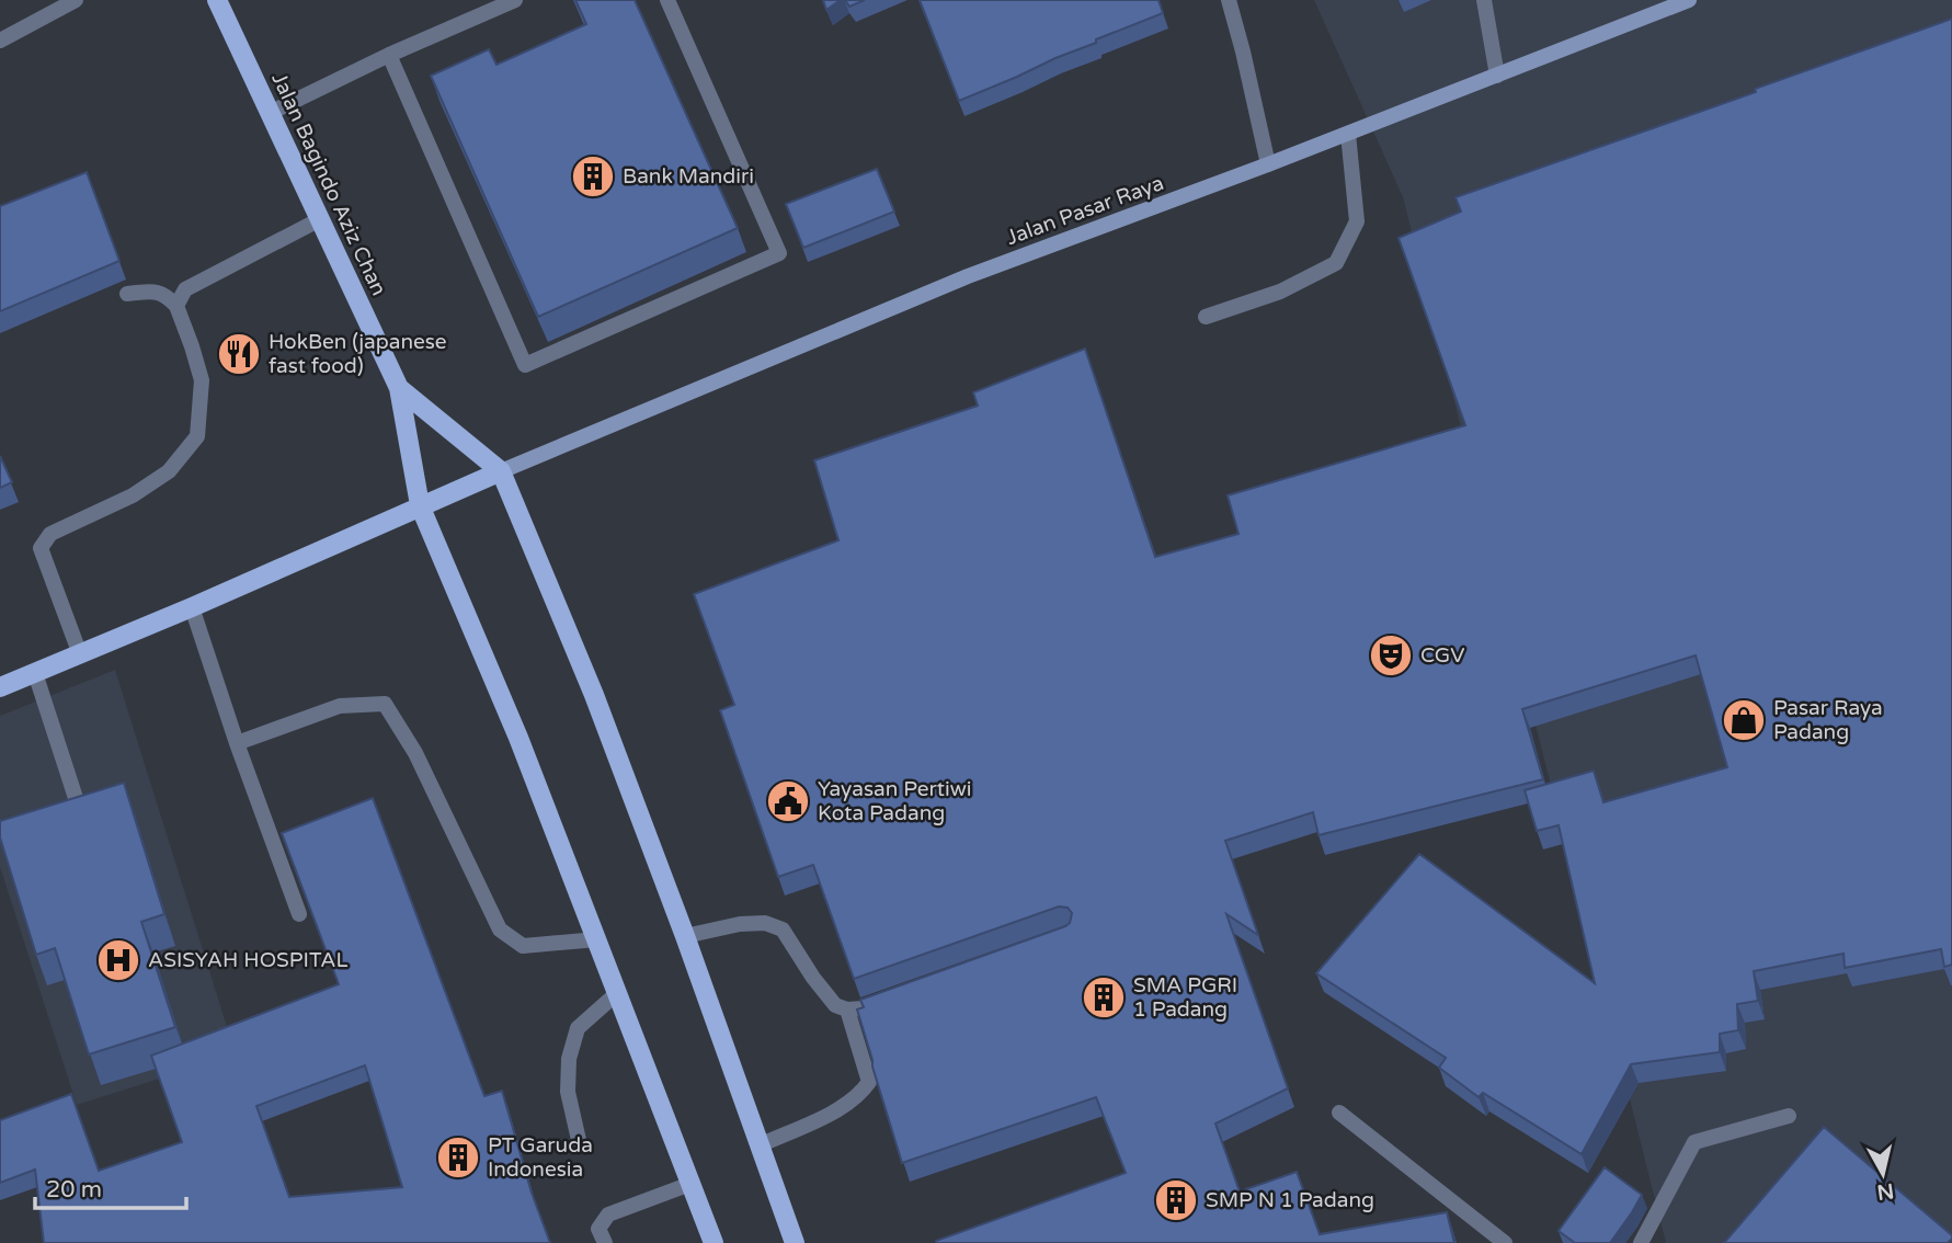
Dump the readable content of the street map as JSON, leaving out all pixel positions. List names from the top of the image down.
{
  "streets": {
    "main road": ["Jalan Bagindo Aziz Chan", "Jalan Pasar Raya"]
  },
  "places": {
    "building": [
      "Bank Mandiri",
      "SMA PGRI 1 Padang",
      "PT Garuda Indonesia",
      "SMP N 1 Padang"
    ],
    "restaurant": ["HokBen (japanese fast food)"],
    "theatre": ["CGV"],
    "shop": ["Pasar Raya Padang"],
    "public building": ["Yayasan Pertiwi Kota Padang"],
    "hospital": ["ASISYAH HOSPITAL"]
  },
  "scale_bar": "20 m",
  "north": "bottom"
}
